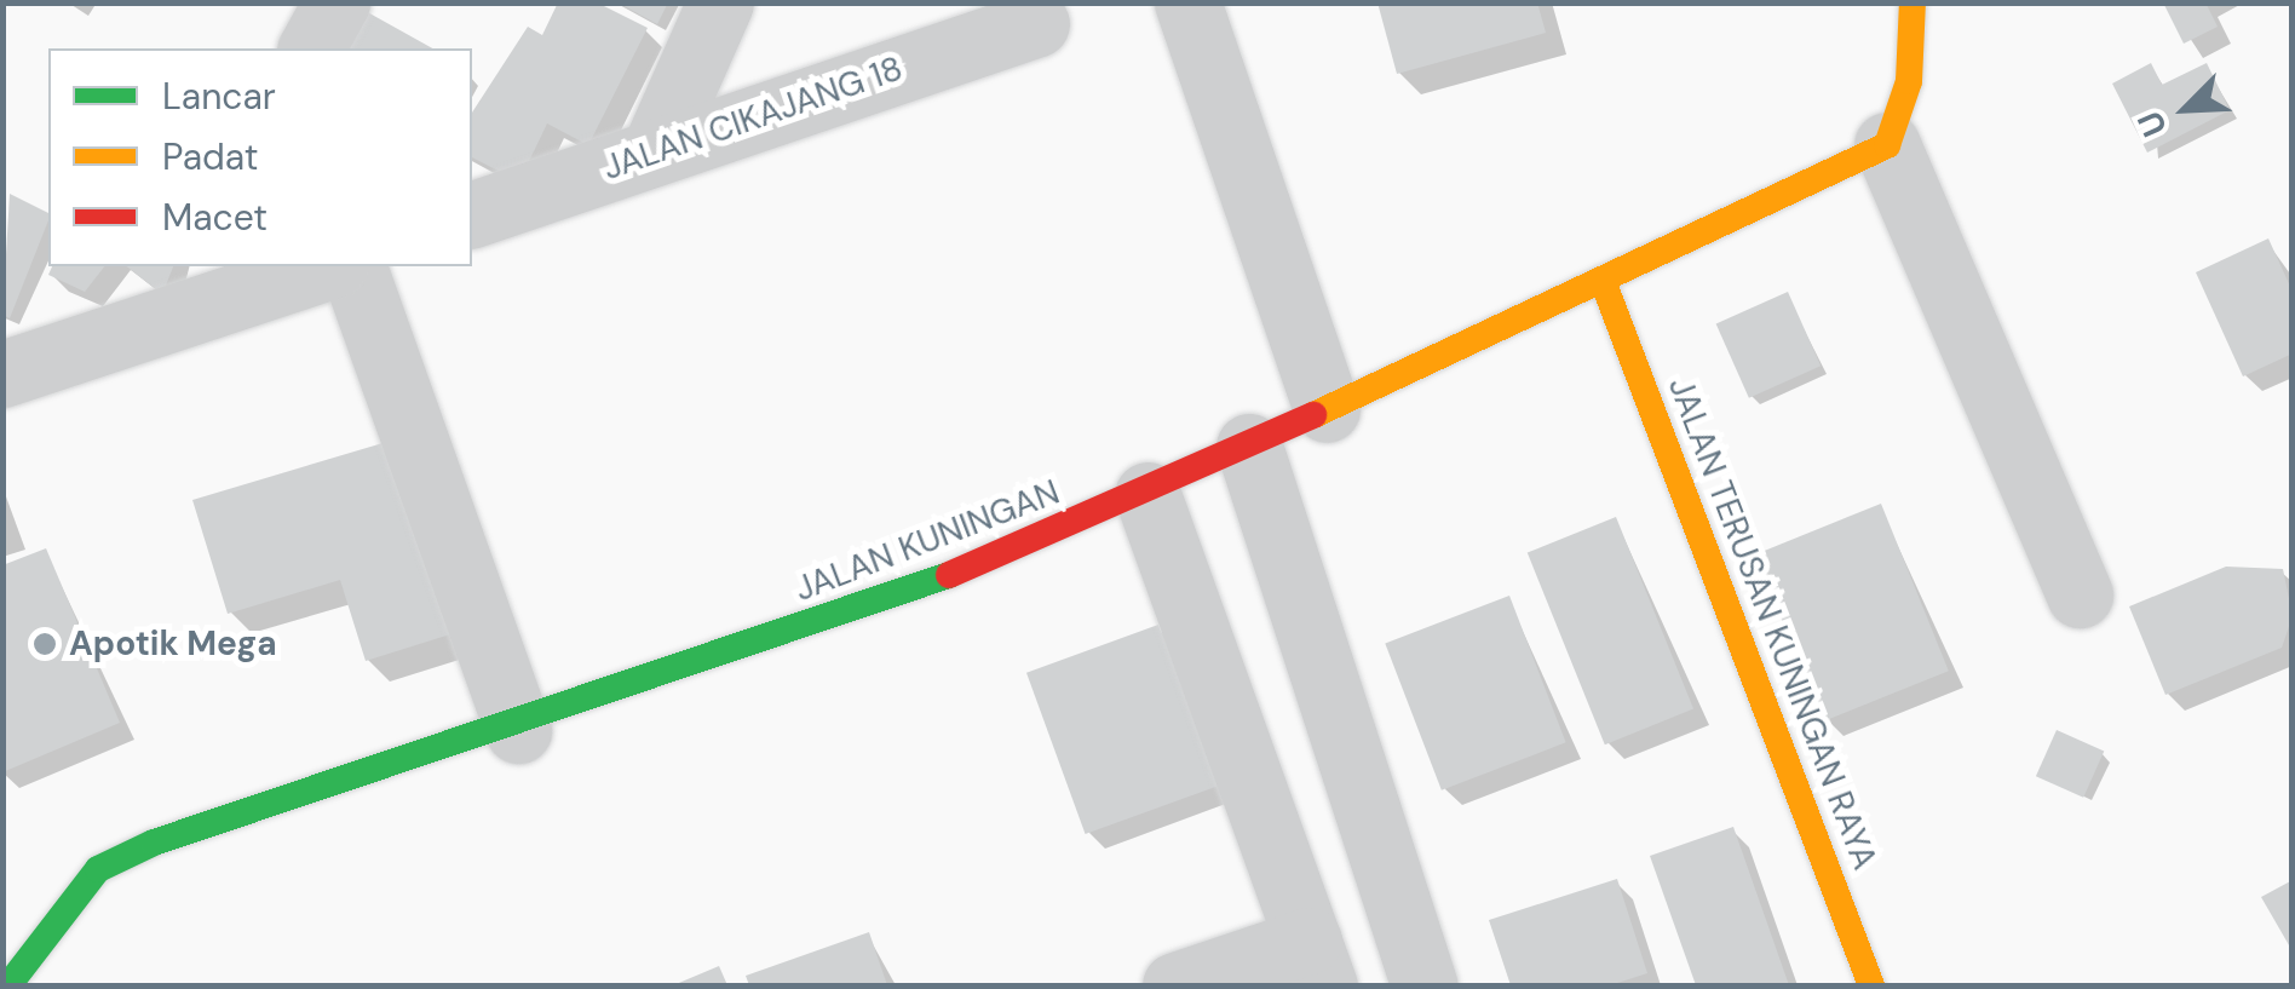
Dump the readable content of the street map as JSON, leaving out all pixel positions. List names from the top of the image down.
{
  "streets": {
    "street": ["JALAN CIKAJANG 18", "JALAN KUNINGAN", "JALAN TERUSAN KUNINGAN RAYA"]
  },
  "crossings": [
    ["JALAN KUNINGAN", "JALAN TERUSAN KUNINGAN RAYA"]
  ],
  "places": ["Apotik Mega"],
  "legend": ["Lancar", "Padat", "Macet"],
  "north": "bottom left"
}
